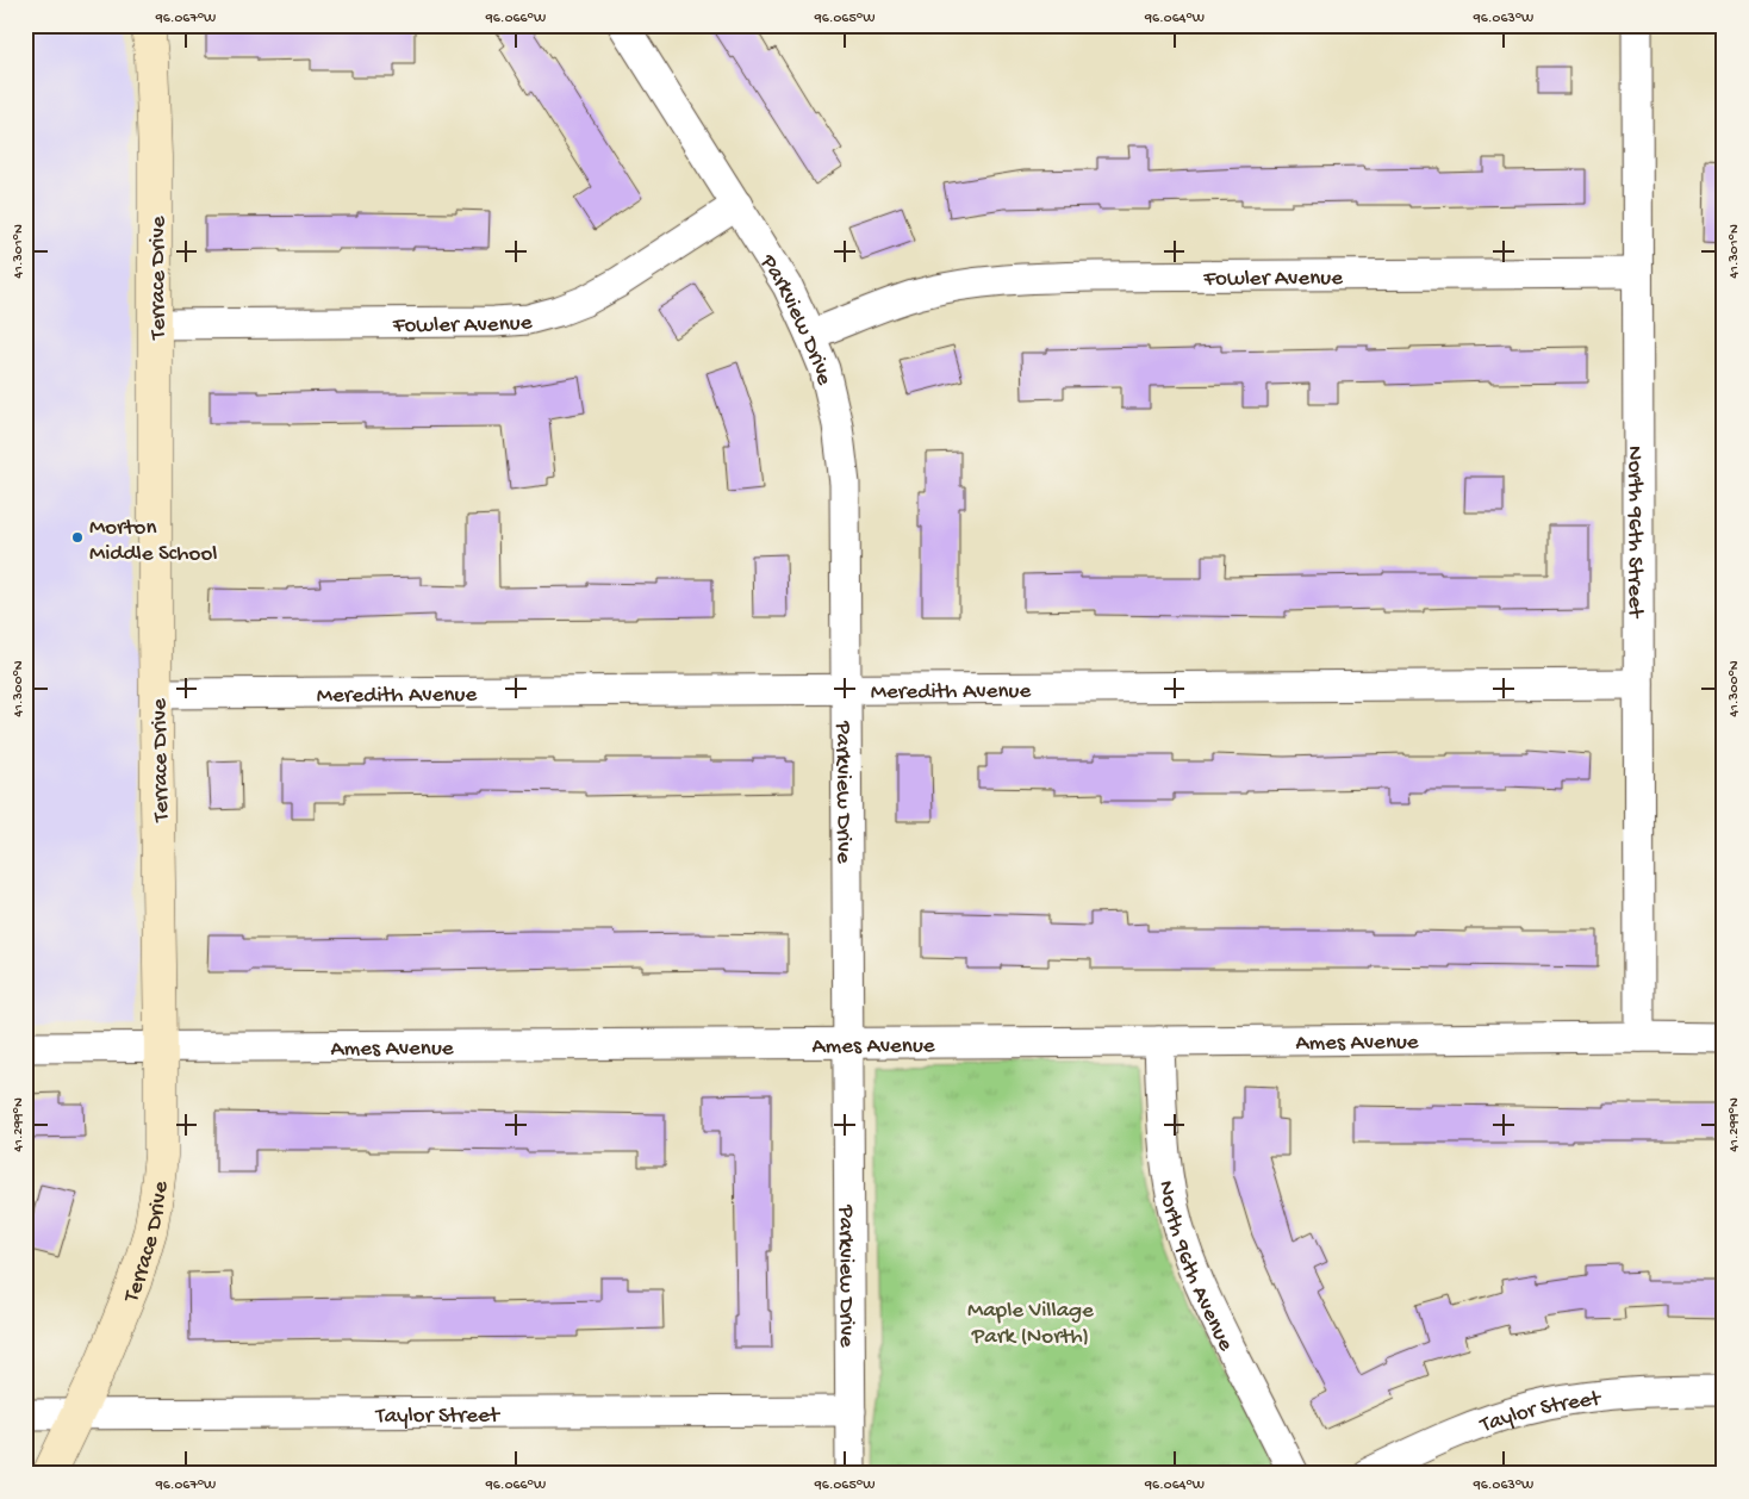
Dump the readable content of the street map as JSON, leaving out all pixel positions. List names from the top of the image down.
{
  "streets": {
    "street": [
      "Fowler Avenue",
      "Terrace Drive",
      "Parkview Drive",
      "North 96th Street",
      "Meredith Avenue",
      "Ames Avenue",
      "North 96th Avenue",
      "Taylor Street"
    ]
  },
  "crossings": [
    ["Fowler Avenue", "Terrace Drive"],
    ["Fowler Avenue", "Parkview Drive"],
    ["Fowler Avenue", "North 96th Street"],
    ["Terrace Drive", "Meredith Avenue"],
    ["Terrace Drive", "Ames Avenue"],
    ["Terrace Drive", "Taylor Street"],
    ["Parkview Drive", "Meredith Avenue"],
    ["Parkview Drive", "Ames Avenue"],
    ["Parkview Drive", "Taylor Street"],
    ["North 96th Street", "Meredith Avenue"],
    ["North 96th Street", "Ames Avenue"],
    ["Ames Avenue", "North 96th Avenue"]
  ],
  "parks": ["Maple Village Park (North)"],
  "places": ["Morton Middle School"],
  "coordinates": [
    "96.067°W",
    "96.066°W",
    "96.065°W",
    "96.064°W",
    "96.063°W",
    "41.301°N",
    "41.300°N",
    "41.299°N"
  ]
}
